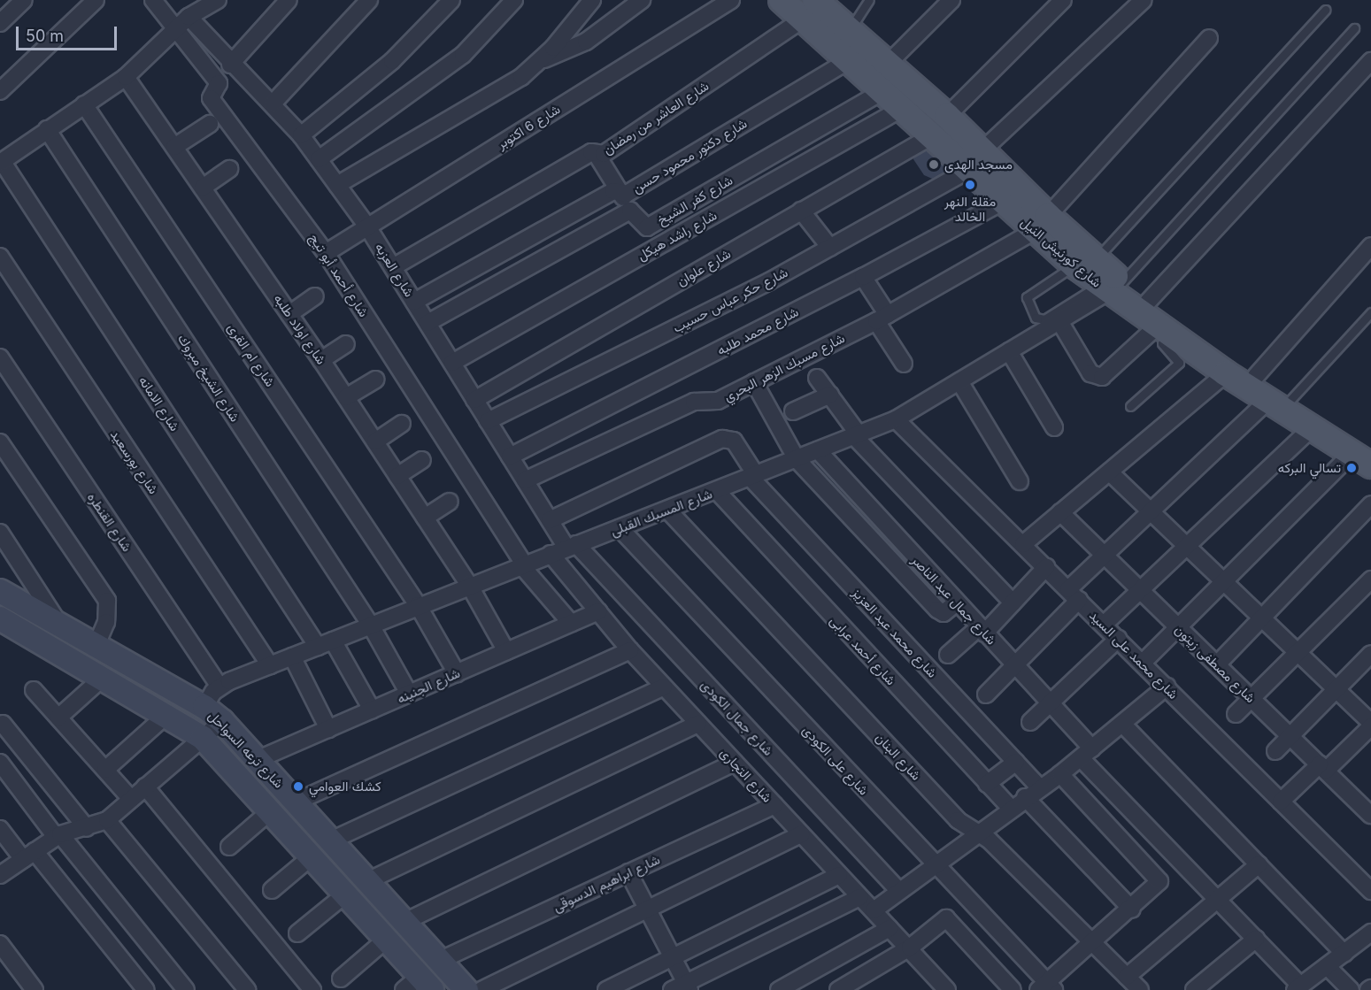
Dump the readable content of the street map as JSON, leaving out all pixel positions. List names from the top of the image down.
{
  "streets": {
    "main road": ["شارع كورنيش النيل", "شارع ترعه السواحل"],
    "street": [
      "شارع العاشر من رمضان",
      "شارع 6 اكتوبر",
      "شارع دكتور محمود حسن",
      "شارع كفر الشيخ",
      "شارع راشد هيكل",
      "شارع علوان",
      "شارع العزبه",
      "شارع أحمد أبو تيج",
      "شارع حكر عباس حسيب",
      "شارع اولاد طلبه",
      "شارع محمد طلبه",
      "شارع ام القرى",
      "شارع مسبك الزهر البحري",
      "شارع الشيخ مبروك",
      "شارع الامانه",
      "شارع بورسعيد",
      "شارع المسبك القبلى",
      "شارع القنطره",
      "شارع جمال عبد الناصر",
      "شارع محمد عبد العزيز",
      "شارع أحمد عرابى",
      "شارع محمد على السيد",
      "شارع مصطفى زيتون",
      "شارع الجنينه",
      "شارع جمال الكودى",
      "شارع البنان",
      "شارع على الكودى",
      "شارع التجارى",
      "شارع ابراهيم الدسوقى"
    ]
  },
  "crossings": [
    ["شارع العاشر من رمضان", "شارع كورنيش النيل"],
    ["شارع العاشر من رمضان", "شارع العزبه"],
    ["شارع 6 اكتوبر", "شارع العزبه"],
    ["شارع 6 اكتوبر", "شارع أحمد أبو تيج"],
    ["شارع دكتور محمود حسن", "شارع كورنيش النيل"],
    ["شارع دكتور محمود حسن", "شارع العزبه"],
    ["شارع كفر الشيخ", "شارع كورنيش النيل"],
    ["شارع راشد هيكل", "شارع كورنيش النيل"],
    ["شارع راشد هيكل", "شارع العزبه"],
    ["شارع كورنيش النيل", "شارع علوان"],
    ["شارع كورنيش النيل", "شارع حكر عباس حسيب"],
    ["شارع كورنيش النيل", "شارع محمد طلبه"],
    ["شارع كورنيش النيل", "شارع مسبك الزهر البحري"],
    ["شارع كورنيش النيل", "شارع المسبك القبلى"],
    ["شارع علوان", "شارع العزبه"],
    ["شارع العزبه", "شارع حكر عباس حسيب"],
    ["شارع العزبه", "شارع محمد طلبه"],
    ["شارع العزبه", "شارع مسبك الزهر البحري"],
    ["شارع العزبه", "شارع المسبك القبلى"],
    ["شارع العزبه", "شارع محمد عبد العزيز"],
    ["شارع العزبه", "شارع جمال الكودى"],
    ["شارع أحمد أبو تيج", "شارع المسبك القبلى"],
    ["شارع أحمد أبو تيج", "شارع الجنينه"],
    ["شارع اولاد طلبه", "شارع المسبك القبلى"],
    ["شارع اولاد طلبه", "شارع الجنينه"],
    ["شارع ام القرى", "شارع المسبك القبلى"],
    ["شارع ام القرى", "شارع الجنينه"],
    ["شارع الشيخ مبروك", "شارع المسبك القبلى"],
    ["شارع الشيخ مبروك", "شارع الجنينه"],
    ["شارع الامانه", "شارع المسبك القبلى"],
    ["شارع بورسعيد", "شارع المسبك القبلى"],
    ["شارع المسبك القبلى", "شارع القنطره"],
    ["شارع المسبك القبلى", "شارع جمال عبد الناصر"],
    ["شارع المسبك القبلى", "شارع محمد عبد العزيز"],
    ["شارع المسبك القبلى", "شارع أحمد عرابى"],
    ["شارع المسبك القبلى", "شارع محمد على السيد"],
    ["شارع المسبك القبلى", "شارع جمال الكودى"],
    ["شارع المسبك القبلى", "شارع البنان"],
    ["شارع المسبك القبلى", "شارع على الكودى"],
    ["شارع المسبك القبلى", "شارع التجارى"],
    ["شارع الجنينه", "شارع ترعه السواحل"],
    ["شارع الجنينه", "شارع التجارى"],
    ["شارع ترعه السواحل", "شارع ابراهيم الدسوقى"],
    ["شارع التجارى", "شارع ابراهيم الدسوقى"]
  ],
  "places": [
    "مسجد الهدى",
    "مقلة النهر الخالد",
    "تسالي البركه",
    "كشك العوامي"
  ],
  "scale_bar": "50 m"
}
